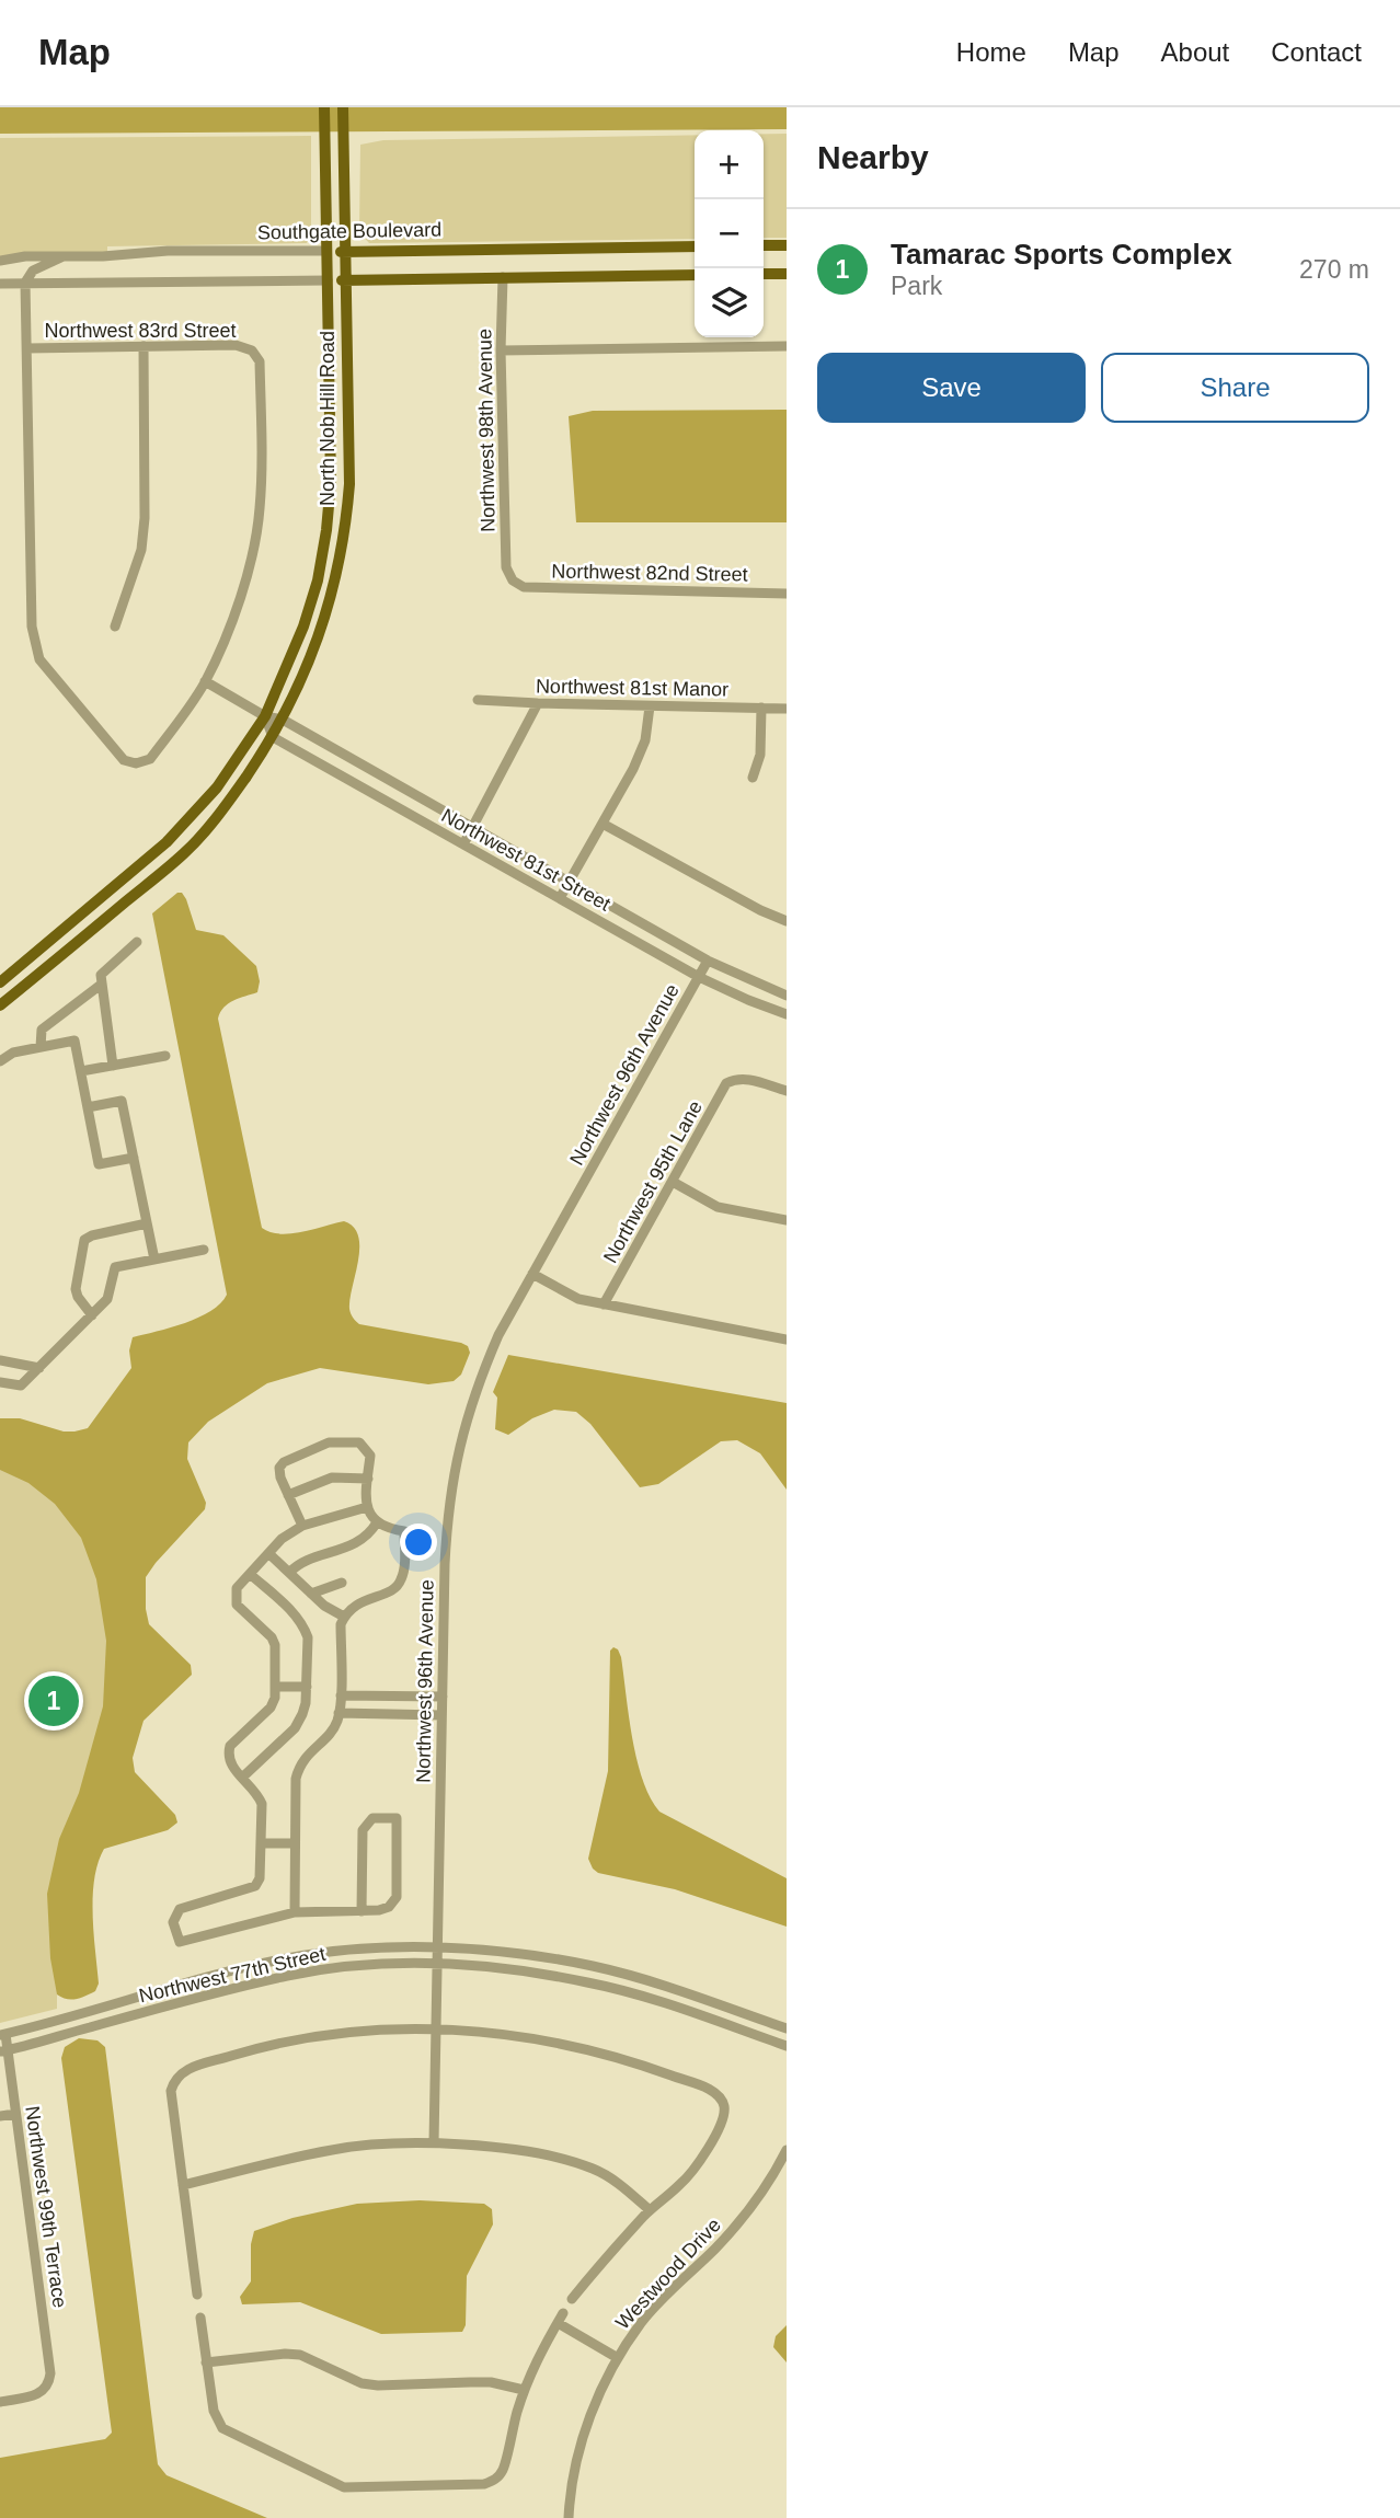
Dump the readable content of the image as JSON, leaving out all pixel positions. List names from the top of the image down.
{
  "streets": {
    "main road": ["Southgate Boulevard", "North Nob Hill Road"],
    "street": [
      "Northwest 83rd Street",
      "Northwest 98th Avenue",
      "Northwest 82nd Street",
      "Northwest 81st Manor",
      "Northwest 81st Street",
      "Northwest 96th Avenue",
      "Northwest 95th Lane",
      "Northwest 77th Street",
      "Northwest 99th Terrace",
      "Westwood Drive"
    ]
  },
  "crossings": [
    ["Southgate Boulevard", "North Nob Hill Road"],
    ["Northwest 83rd Street", "Northwest 81st Street"],
    ["North Nob Hill Road", "Northwest 81st Street"],
    ["Northwest 98th Avenue", "Northwest 82nd Street"],
    ["Northwest 81st Street", "Northwest 96th Avenue"],
    ["Northwest 96th Avenue", "Northwest 77th Street"],
    ["Northwest 77th Street", "Northwest 99th Terrace"]
  ],
  "page": {
    "header": "Map",
    "nav": [
      "Home",
      "Map",
      "About",
      "Contact"
    ],
    "heading": "Nearby",
    "map_buttons": ["+", "−"],
    "list": [
      {
        "mark": "1",
        "name": "Tamarac Sports Complex",
        "note": "Park",
        "value": "270 m"
      }
    ],
    "buttons": ["Save", "Share"],
    "pins": "1"
  }
}
